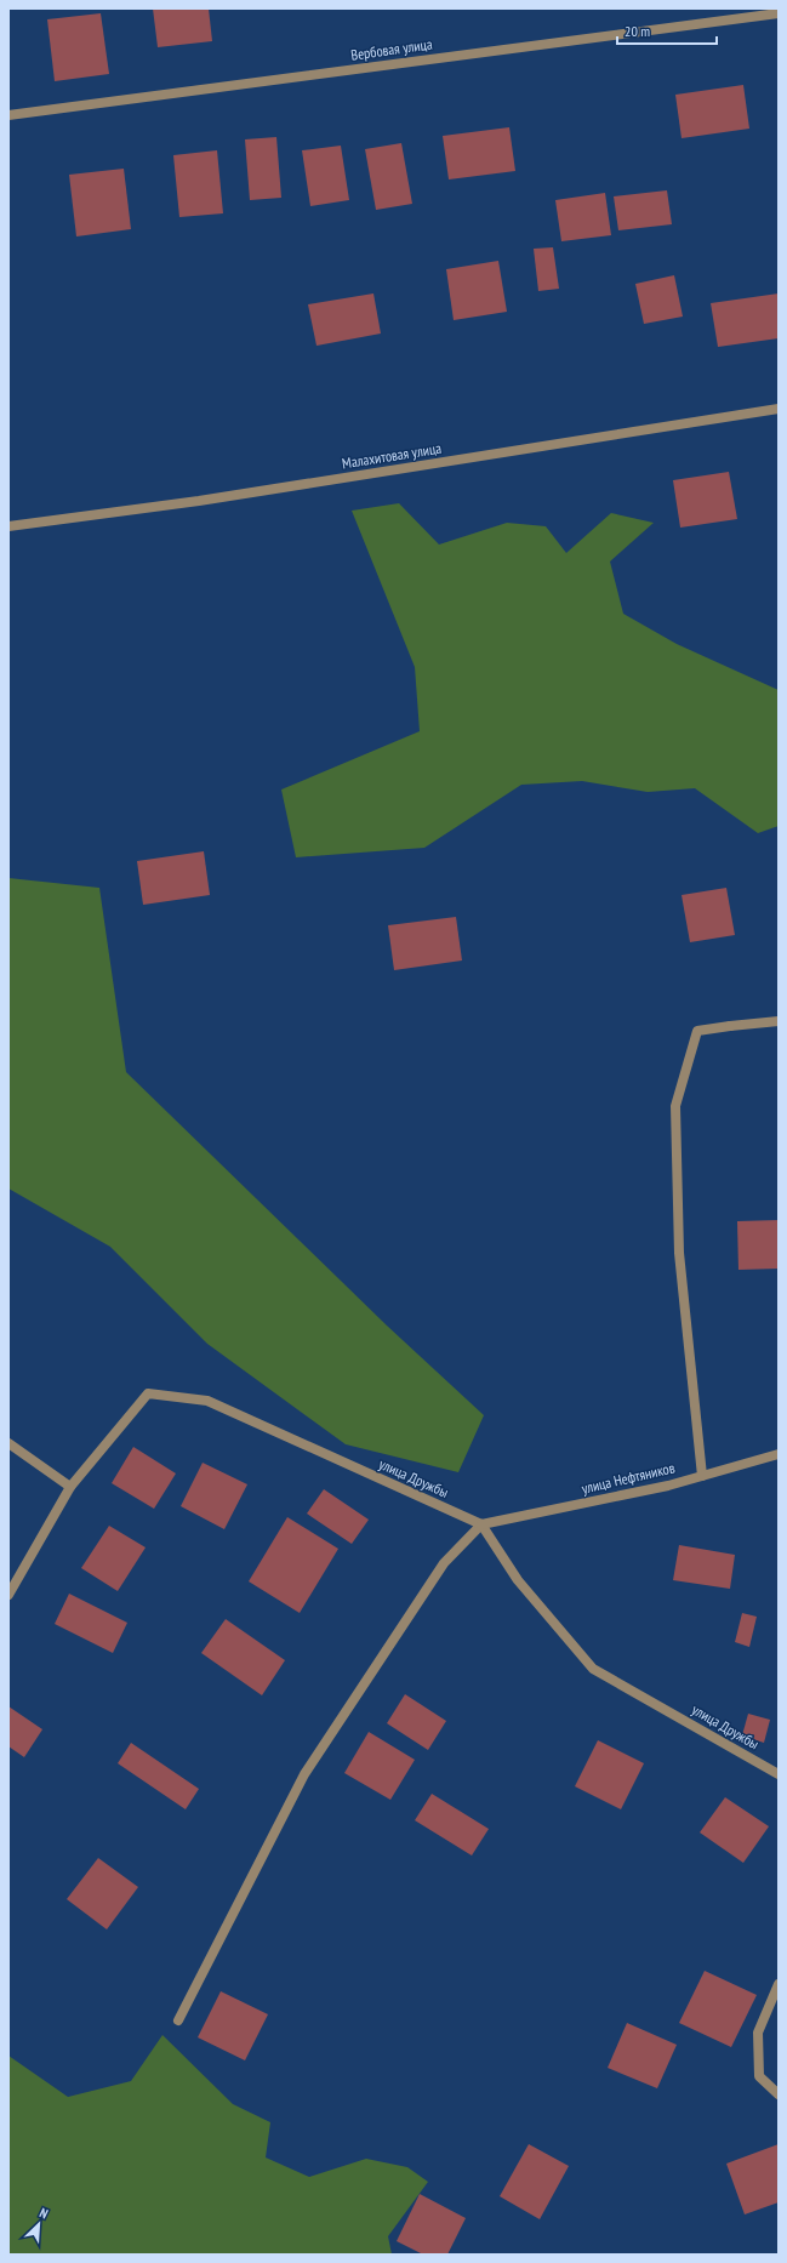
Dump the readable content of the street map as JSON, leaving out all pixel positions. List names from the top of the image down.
{
  "streets": {
    "street": [
      "Вербовая улица",
      "Малахитовая улица",
      "улица Дружбы",
      "улица Нефтяников"
    ]
  },
  "crossings": [
    ["улица Дружбы", "улица Нефтяников"]
  ],
  "scale_bar": "20 m",
  "north": "top right"
}
